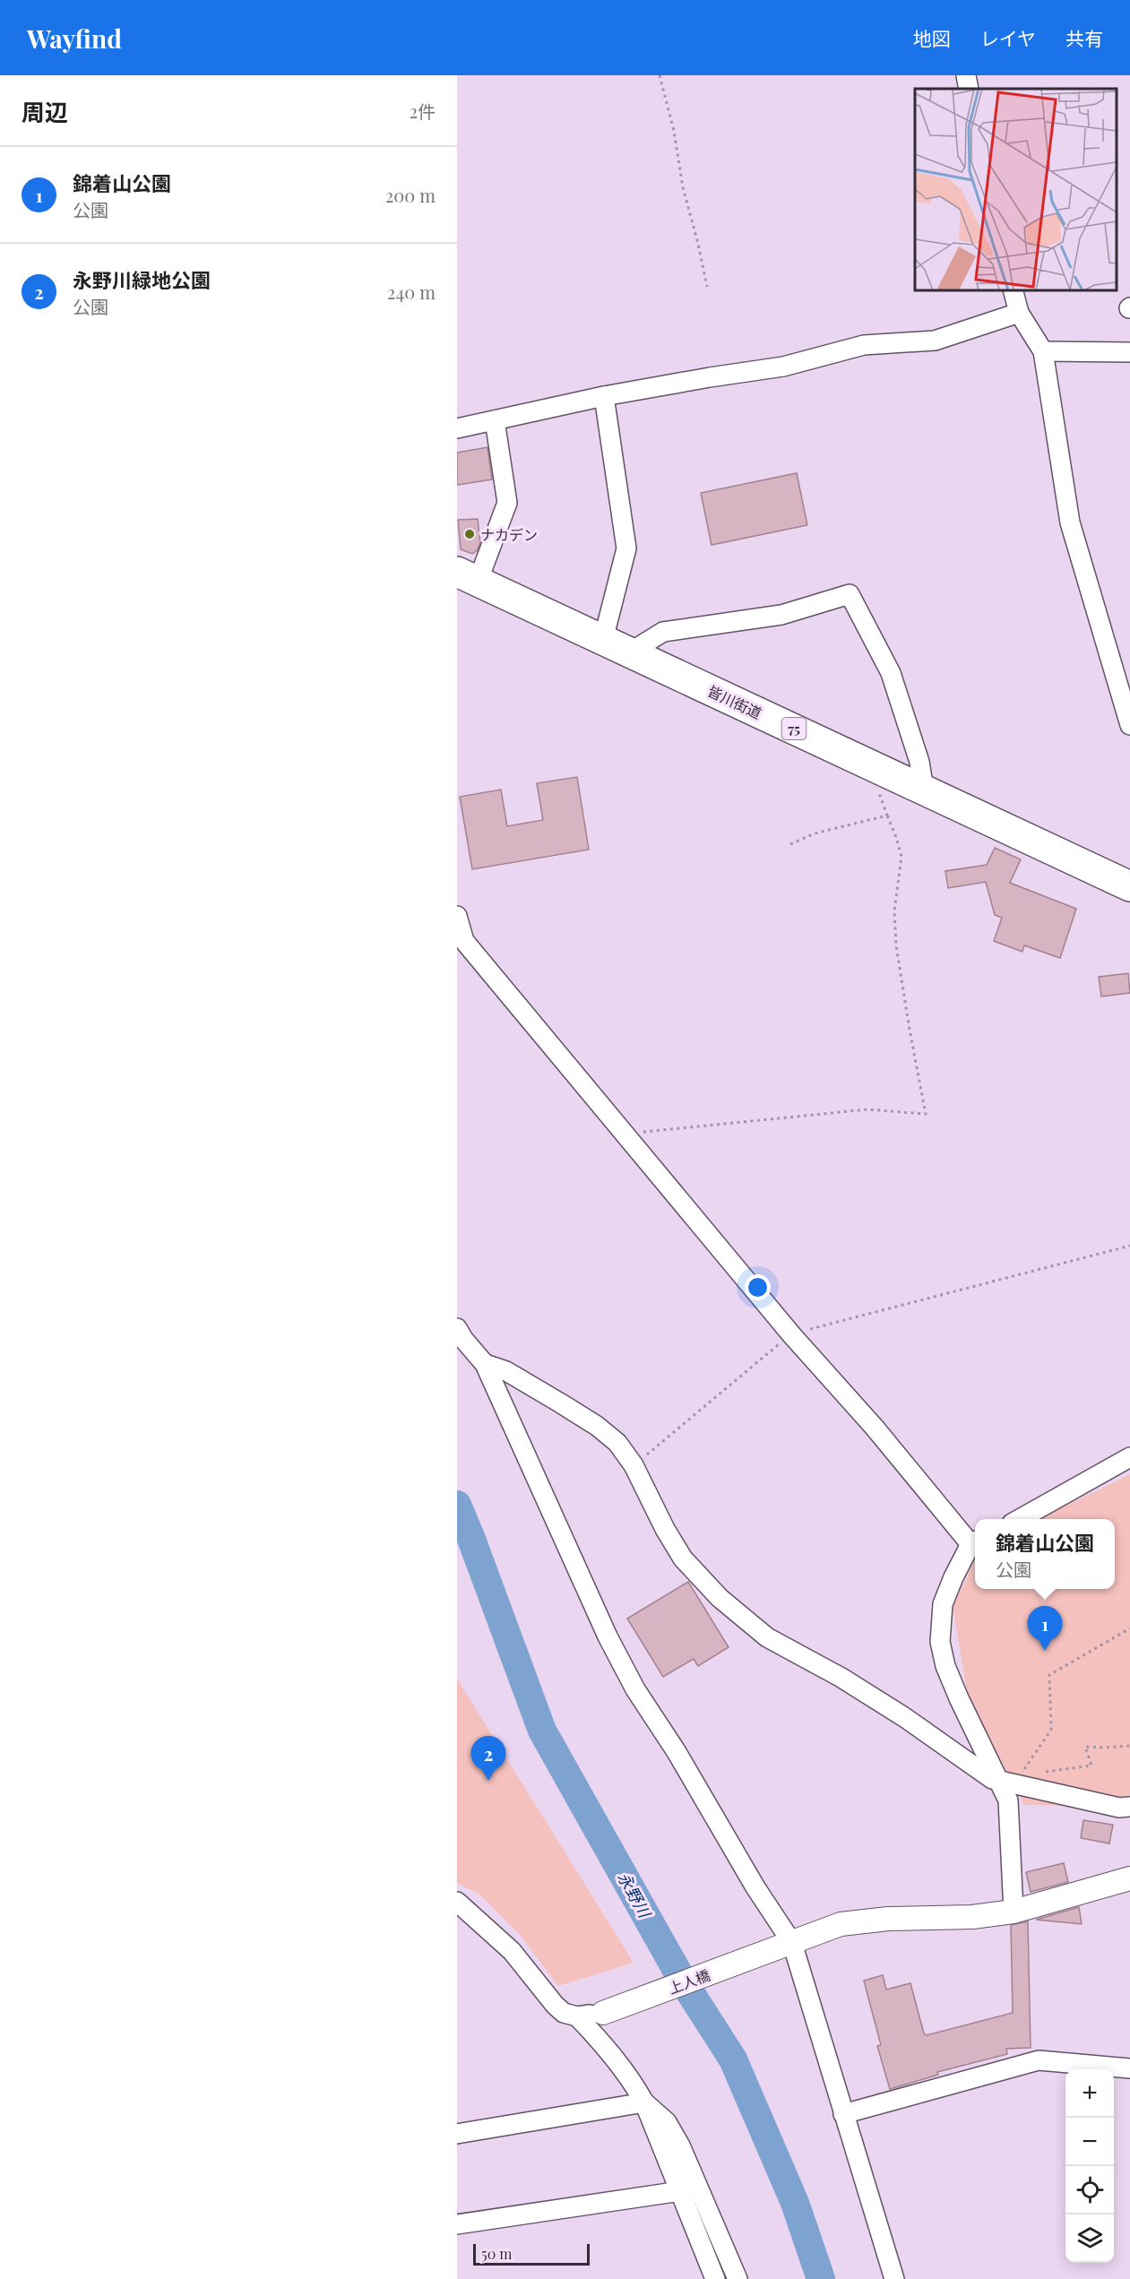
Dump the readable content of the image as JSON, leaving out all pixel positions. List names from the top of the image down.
{
  "streets": {
    "main road": ["皆川街道", "75"],
    "street": ["上人橋"]
  },
  "water": ["永野川"],
  "places": ["ナカデン"],
  "scale_bar": "50 m",
  "page": {
    "header": "Wayfind",
    "nav": ["地図", "レイヤ", "共有"],
    "heading": ["周辺", "2件"],
    "list": [
      {
        "mark": "1",
        "name": "錦着山公園",
        "note": "公園",
        "value": "200 m"
      },
      {
        "mark": "2",
        "name": "永野川緑地公園",
        "note": "公園",
        "value": "240 m"
      }
    ],
    "popup": ["錦着山公園", "公園"],
    "pins": ["1", "2"],
    "map_buttons": ["+", "−"],
    "scale": "50 m"
  }
}
